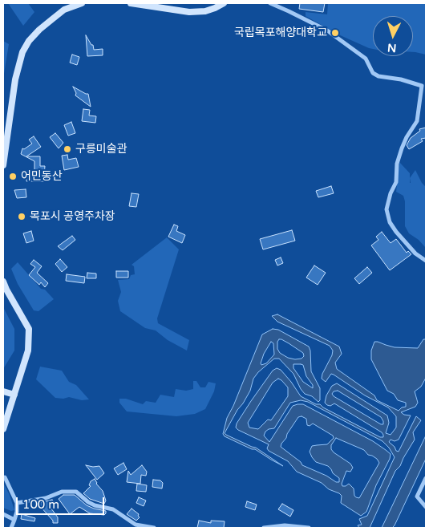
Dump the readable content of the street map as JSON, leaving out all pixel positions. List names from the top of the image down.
{
  "places": [
    "국립목포해양대학교",
    "구릉미술관",
    "어민동산",
    "목포시 공영주차장"
  ],
  "scale_bar": "100 m",
  "north": "bottom"
}
